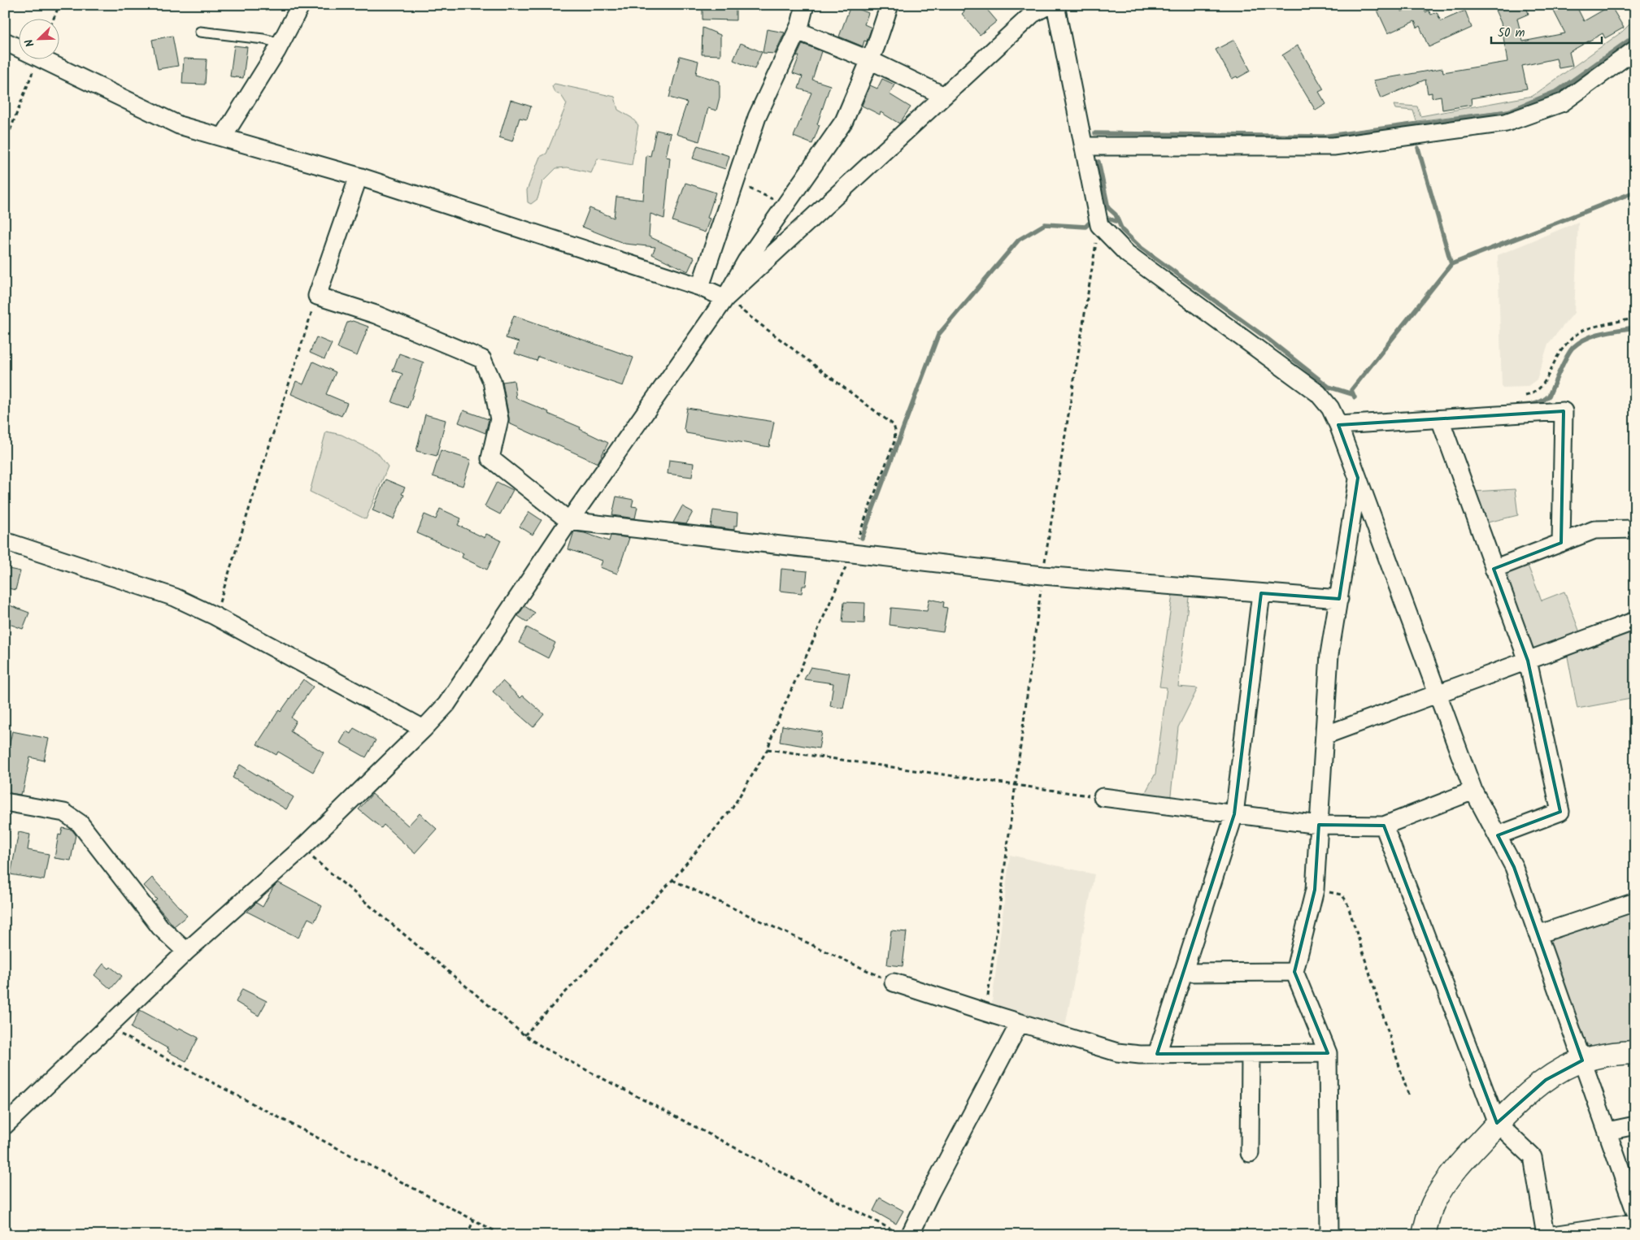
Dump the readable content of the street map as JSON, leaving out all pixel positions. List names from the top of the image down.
{
  "scale_bar": "50 m",
  "north": "bottom left"
}
